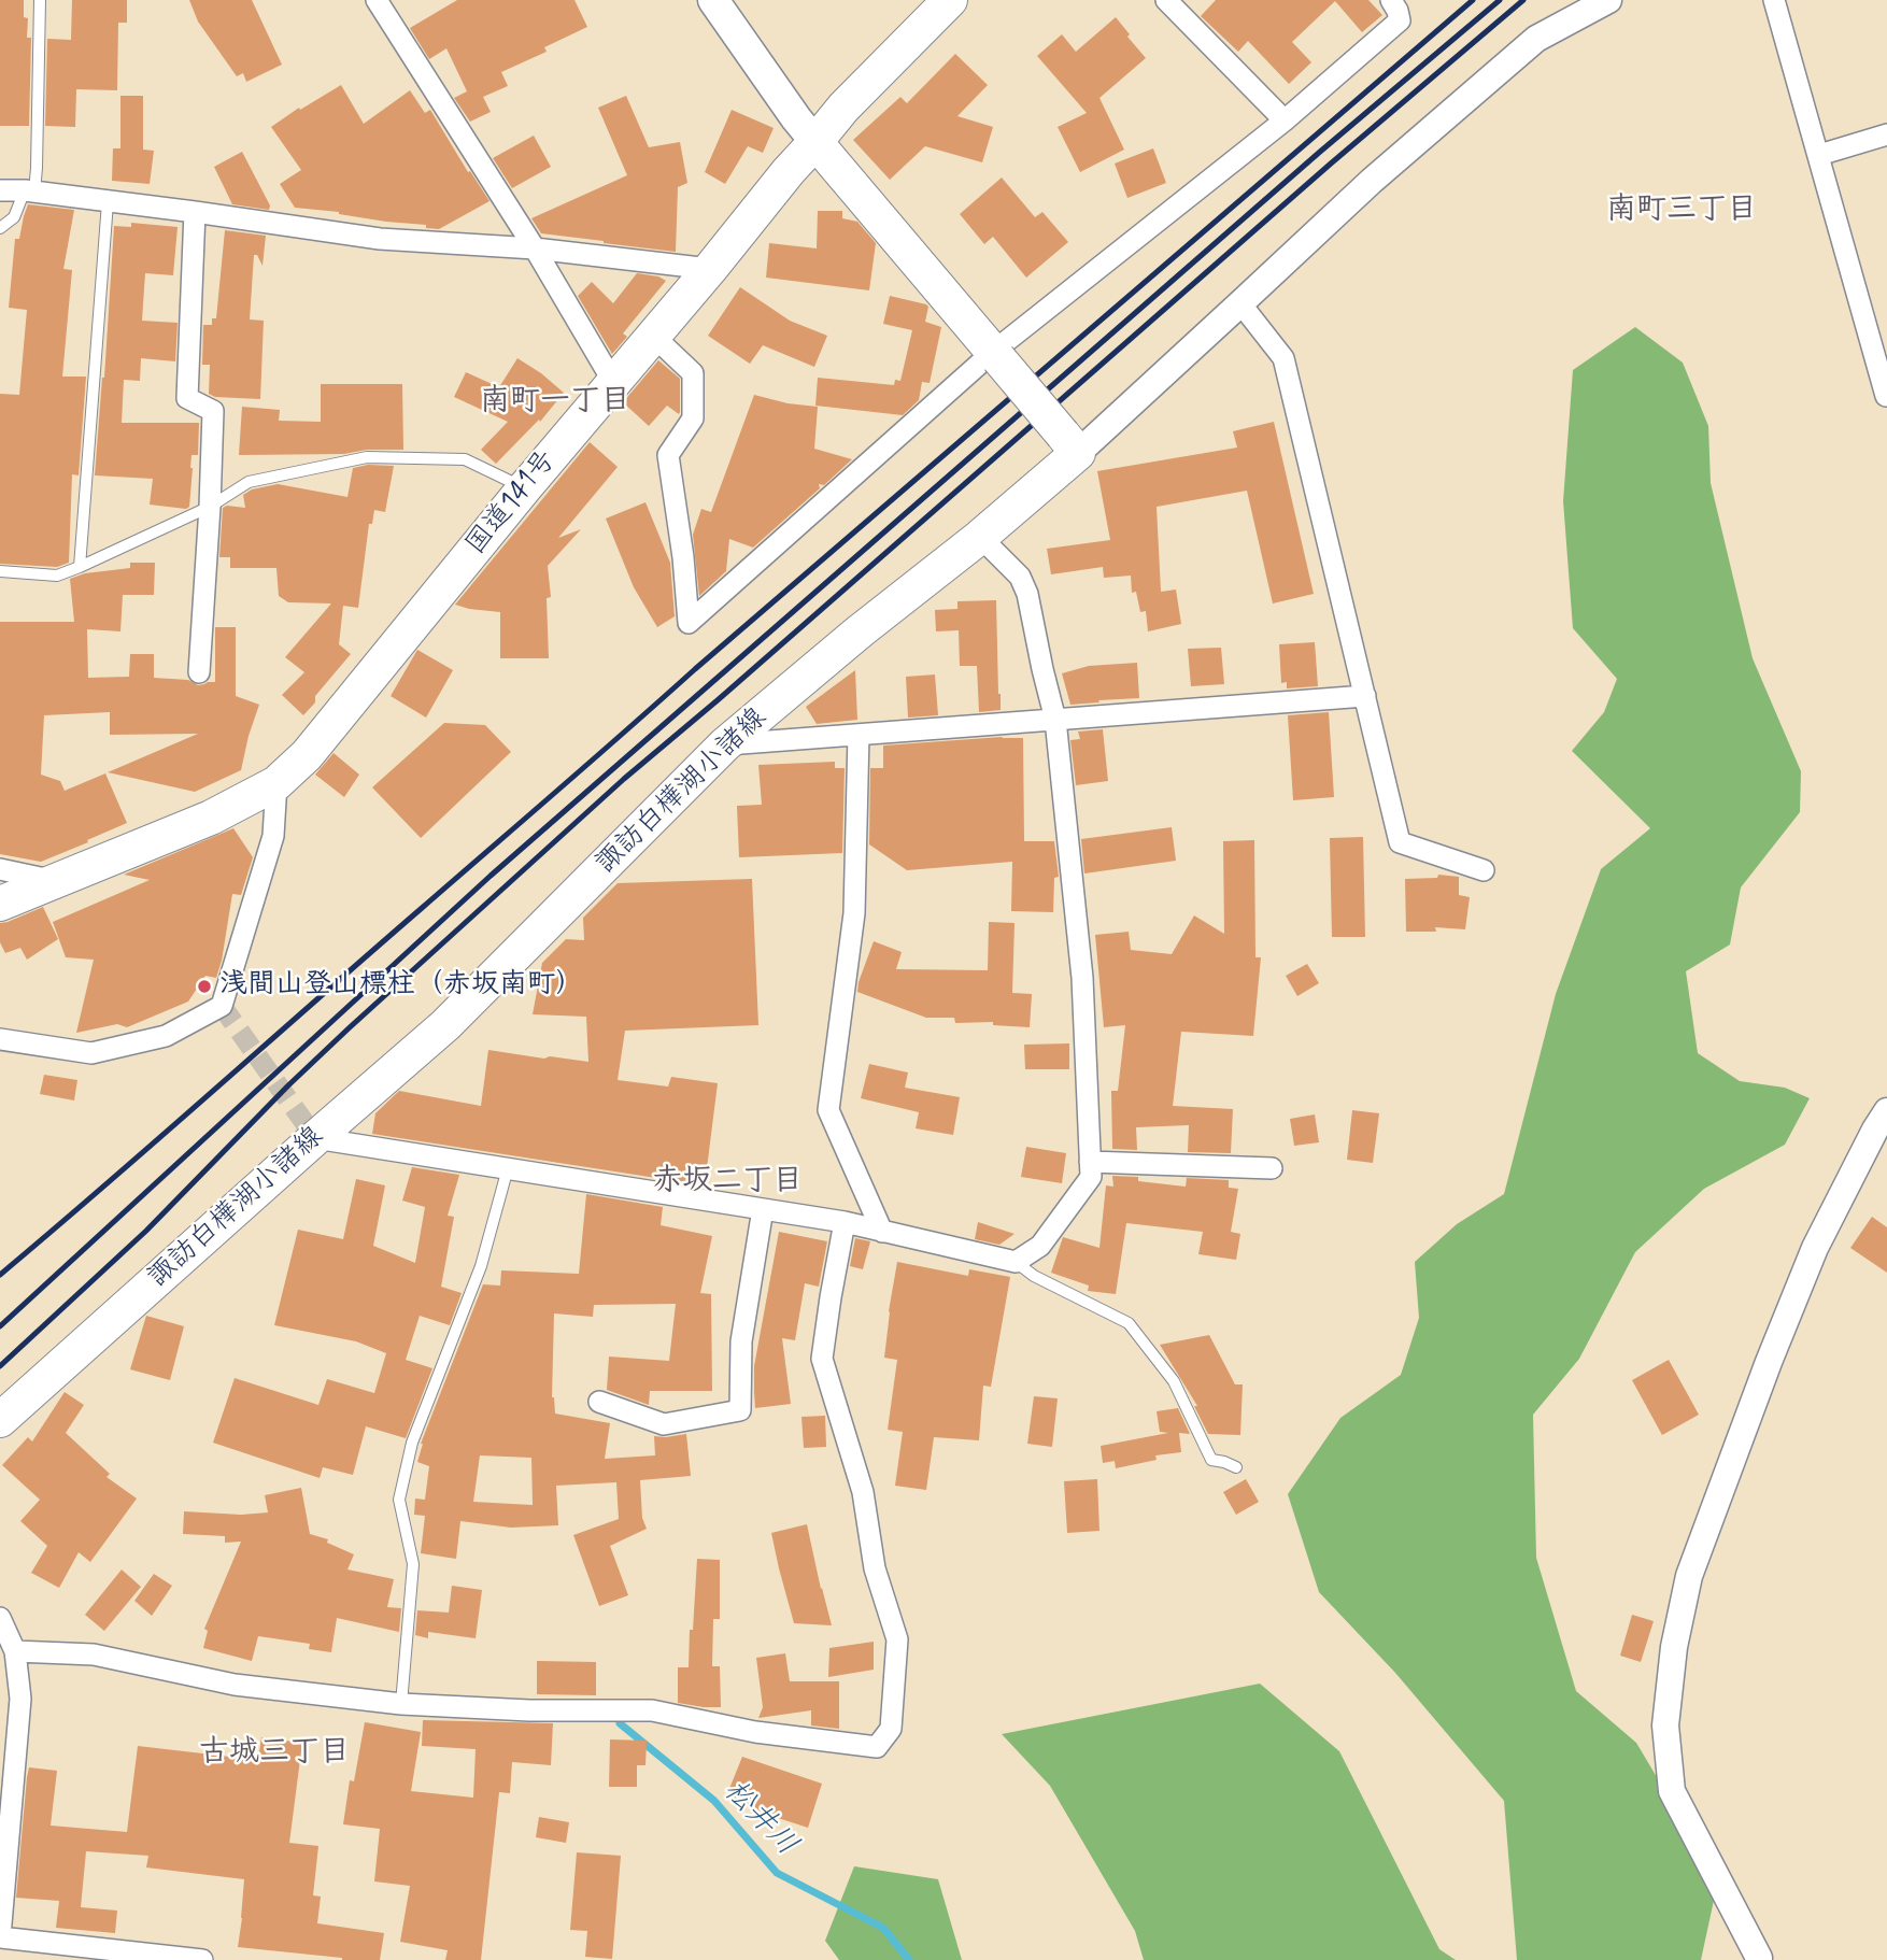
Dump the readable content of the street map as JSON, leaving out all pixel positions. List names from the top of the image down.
{
  "streets": {
    "main road": ["国道141号", "諏訪白樺湖小諸線"]
  },
  "districts": [
    "南町三丁目",
    "南町一丁目",
    "赤坂二丁目",
    "古城三丁目"
  ],
  "water": ["松井川"],
  "places": ["浅間山登山標柱（赤坂南町）"]
}
